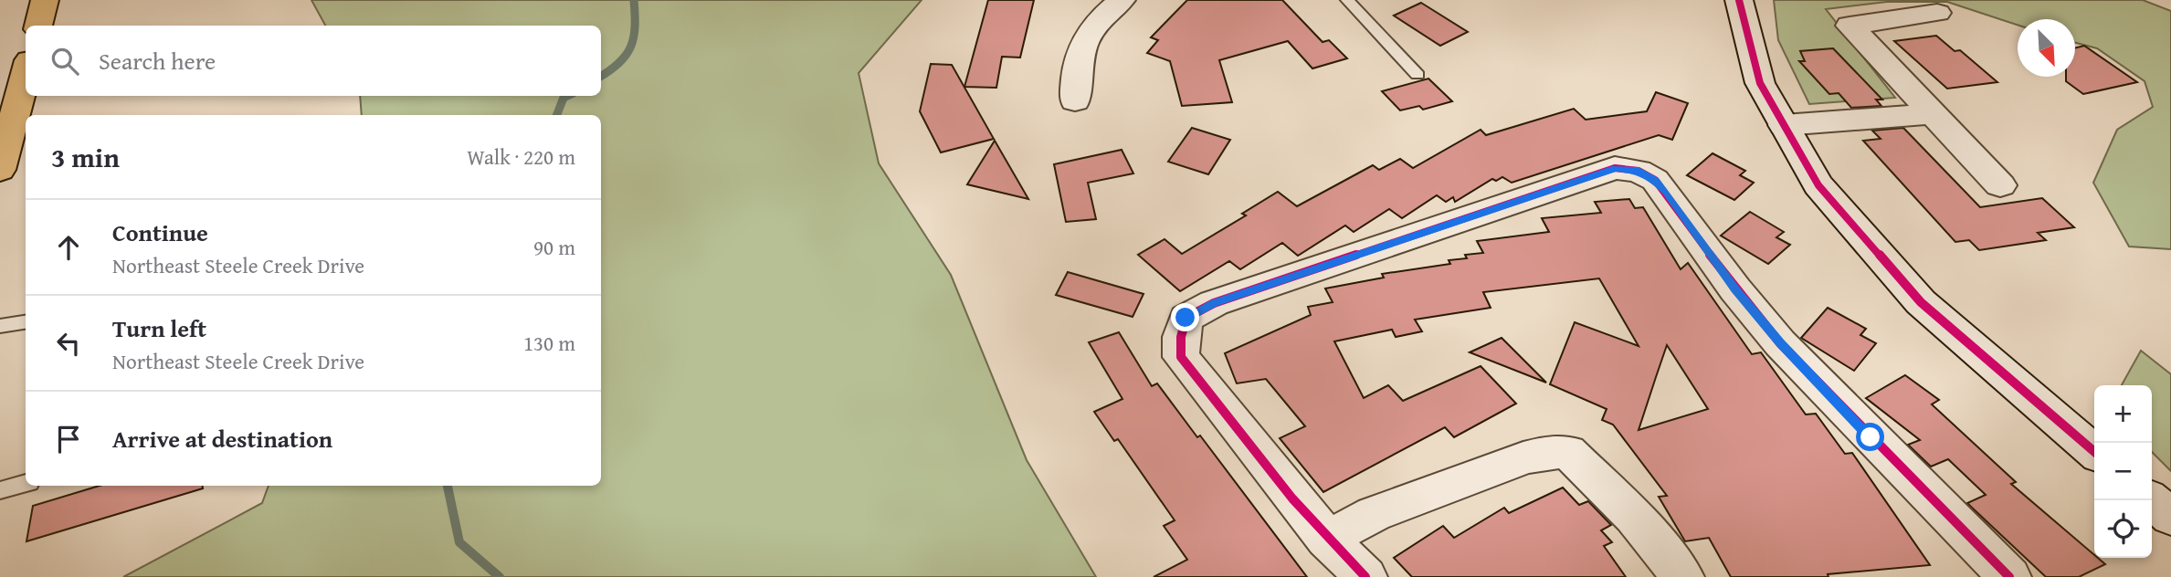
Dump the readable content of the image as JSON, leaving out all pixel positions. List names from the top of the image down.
{
  "north": "bottom right",
  "page": {
    "search": "Search here",
    "heading": ["3 min", "Walk · 220 m"],
    "list": [
      ["Continue", "Northeast Steele Creek Drive", "90 m"],
      ["Turn left", "Northeast Steele Creek Drive", "130 m"],
      "Arrive at destination"
    ],
    "map_buttons": ["+", "−"]
  }
}
